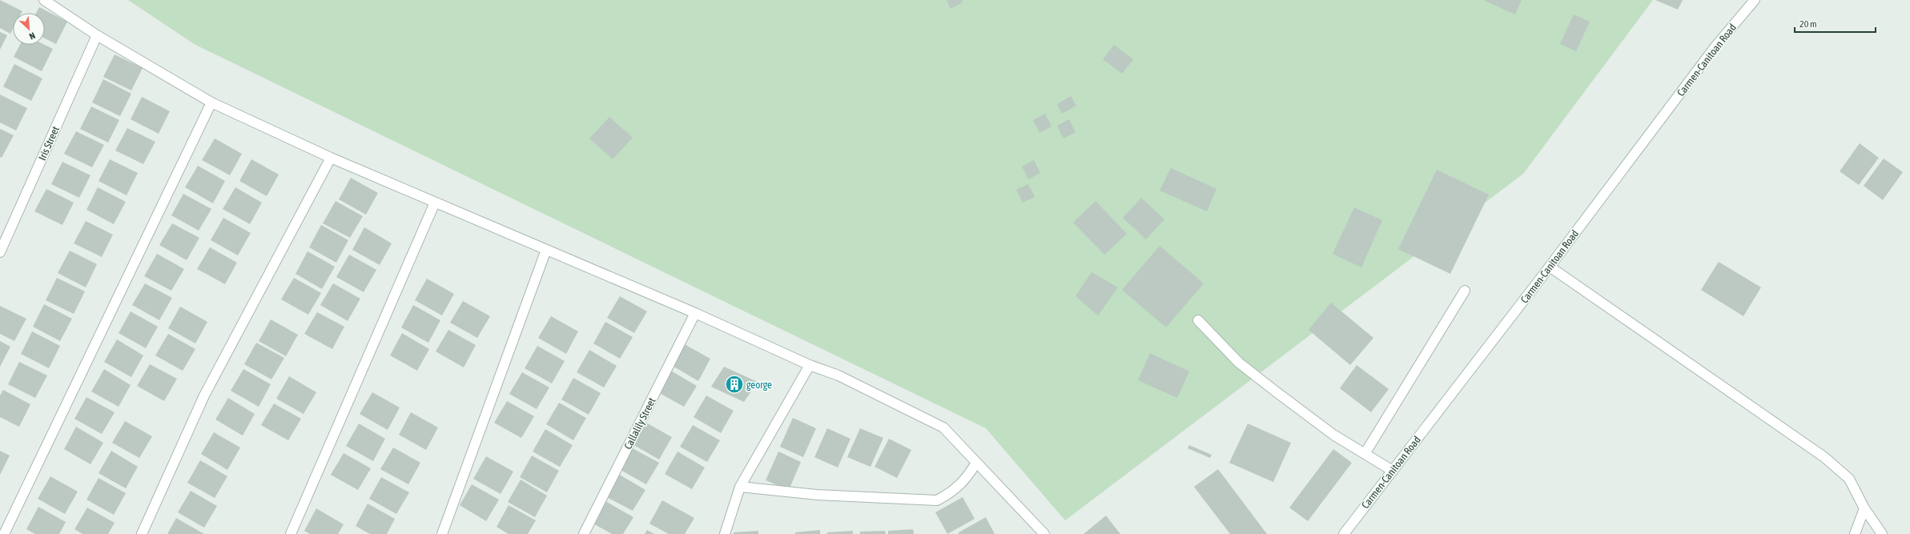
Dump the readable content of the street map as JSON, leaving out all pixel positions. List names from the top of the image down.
{
  "streets": {
    "street": ["Carmen-Canitoan Road", "Iris Street", "Callalily Street"]
  },
  "places": {
    "building": ["george"]
  },
  "scale_bar": "20 m",
  "north": "bottom right"
}
